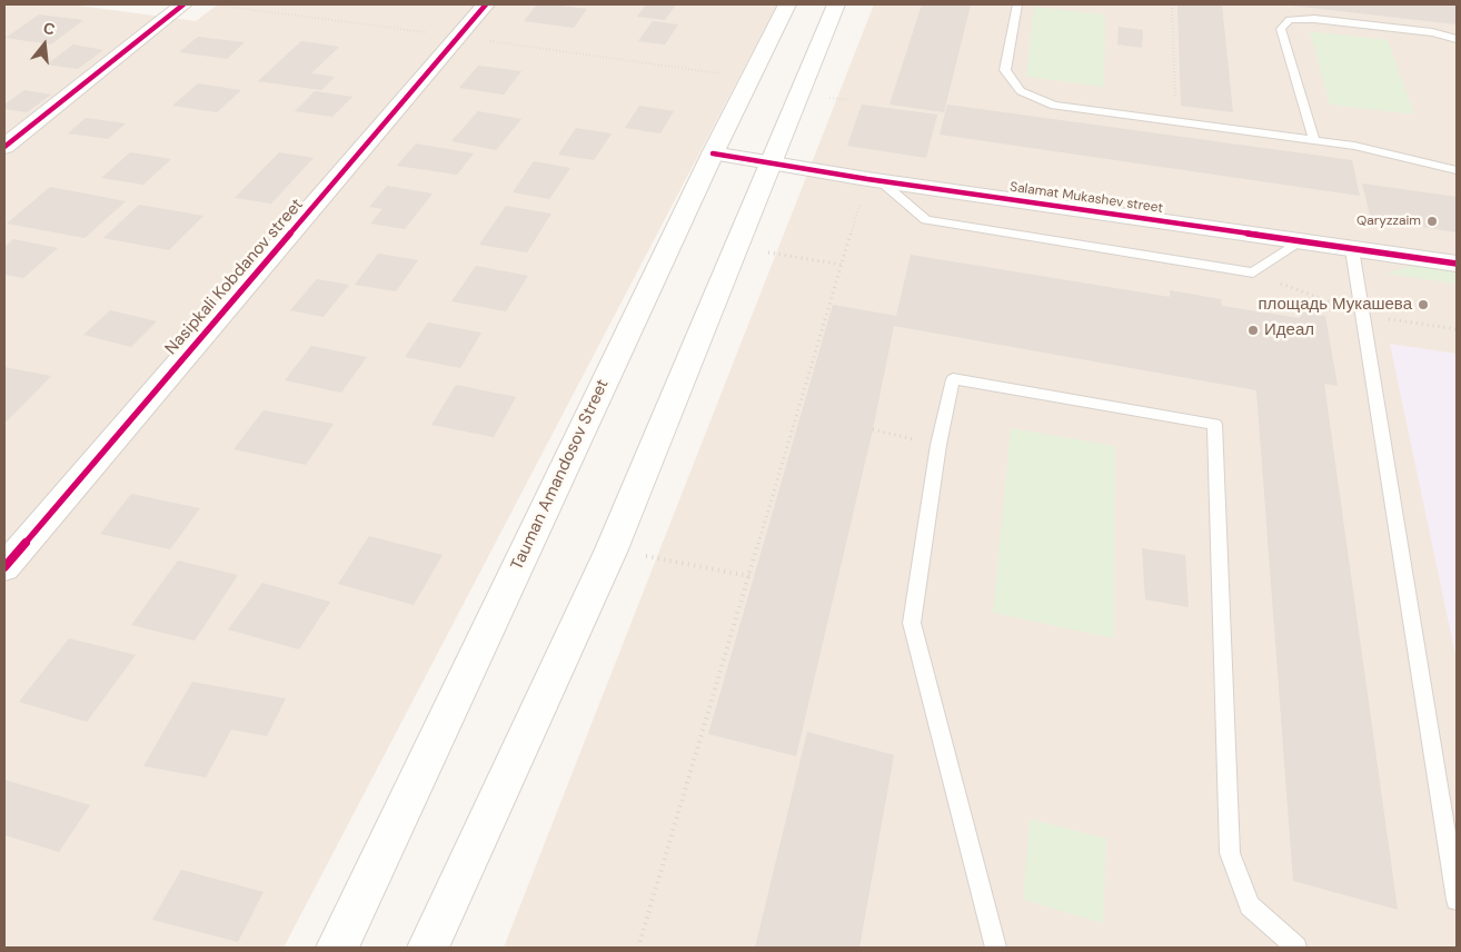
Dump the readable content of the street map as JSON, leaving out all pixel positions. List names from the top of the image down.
{
  "streets": {
    "main road": ["Salamat Mukashev street", "Nasipkali Kobdanov street", "Tauman Amandosov Street"]
  },
  "crossings": [
    ["Salamat Mukashev street", "Tauman Amandosov Street"]
  ],
  "places": ["Qaryzzaim", "площадь Мукашева", "Идеал"],
  "north": "top"
}
